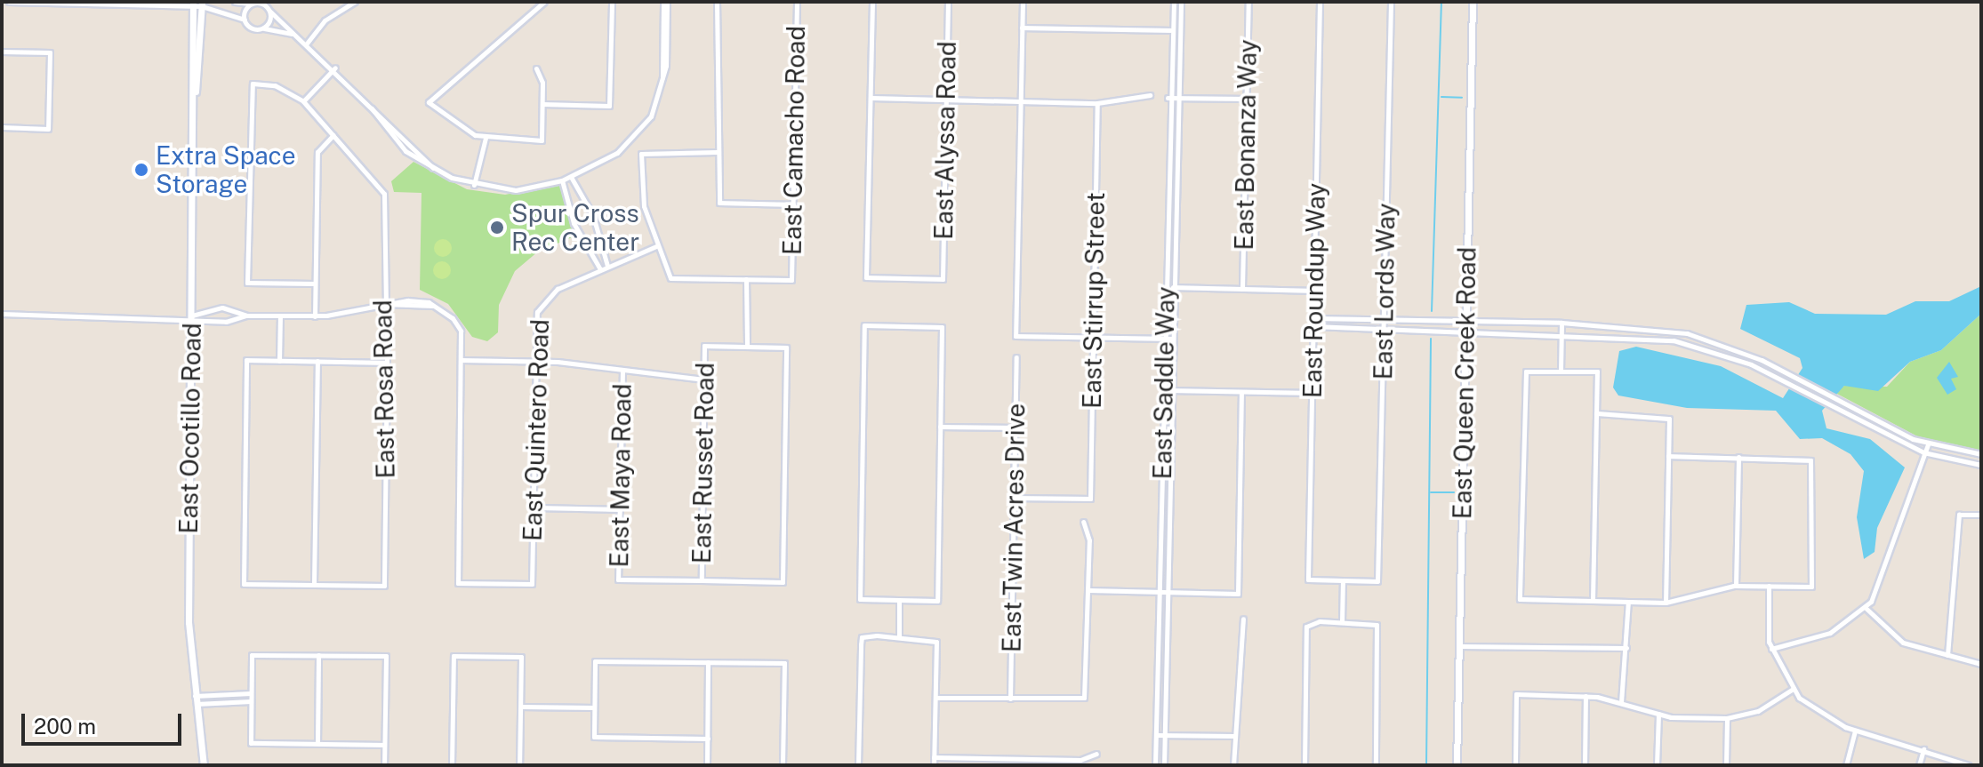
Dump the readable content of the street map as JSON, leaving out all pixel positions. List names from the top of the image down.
{
  "streets": {
    "main road": ["East Queen Creek Road", "East Ocotillo Road"],
    "street": [
      "East Camacho Road",
      "East Alyssa Road",
      "East Bonanza Way",
      "East Roundup Way",
      "East Lords Way",
      "East Stirrup Street",
      "East Saddle Way",
      "East Rosa Road",
      "East Quintero Road",
      "East Russet Road",
      "East Maya Road",
      "East Twin Acres Drive"
    ]
  },
  "crossings": [
    ["East Roundup Way", "East Lords Way"],
    ["East Stirrup Street", "East Twin Acres Drive"],
    ["East Russet Road", "East Maya Road"]
  ],
  "places": ["Extra Space Storage", "Spur Cross Rec Center"],
  "scale_bar": "200 m"
}
